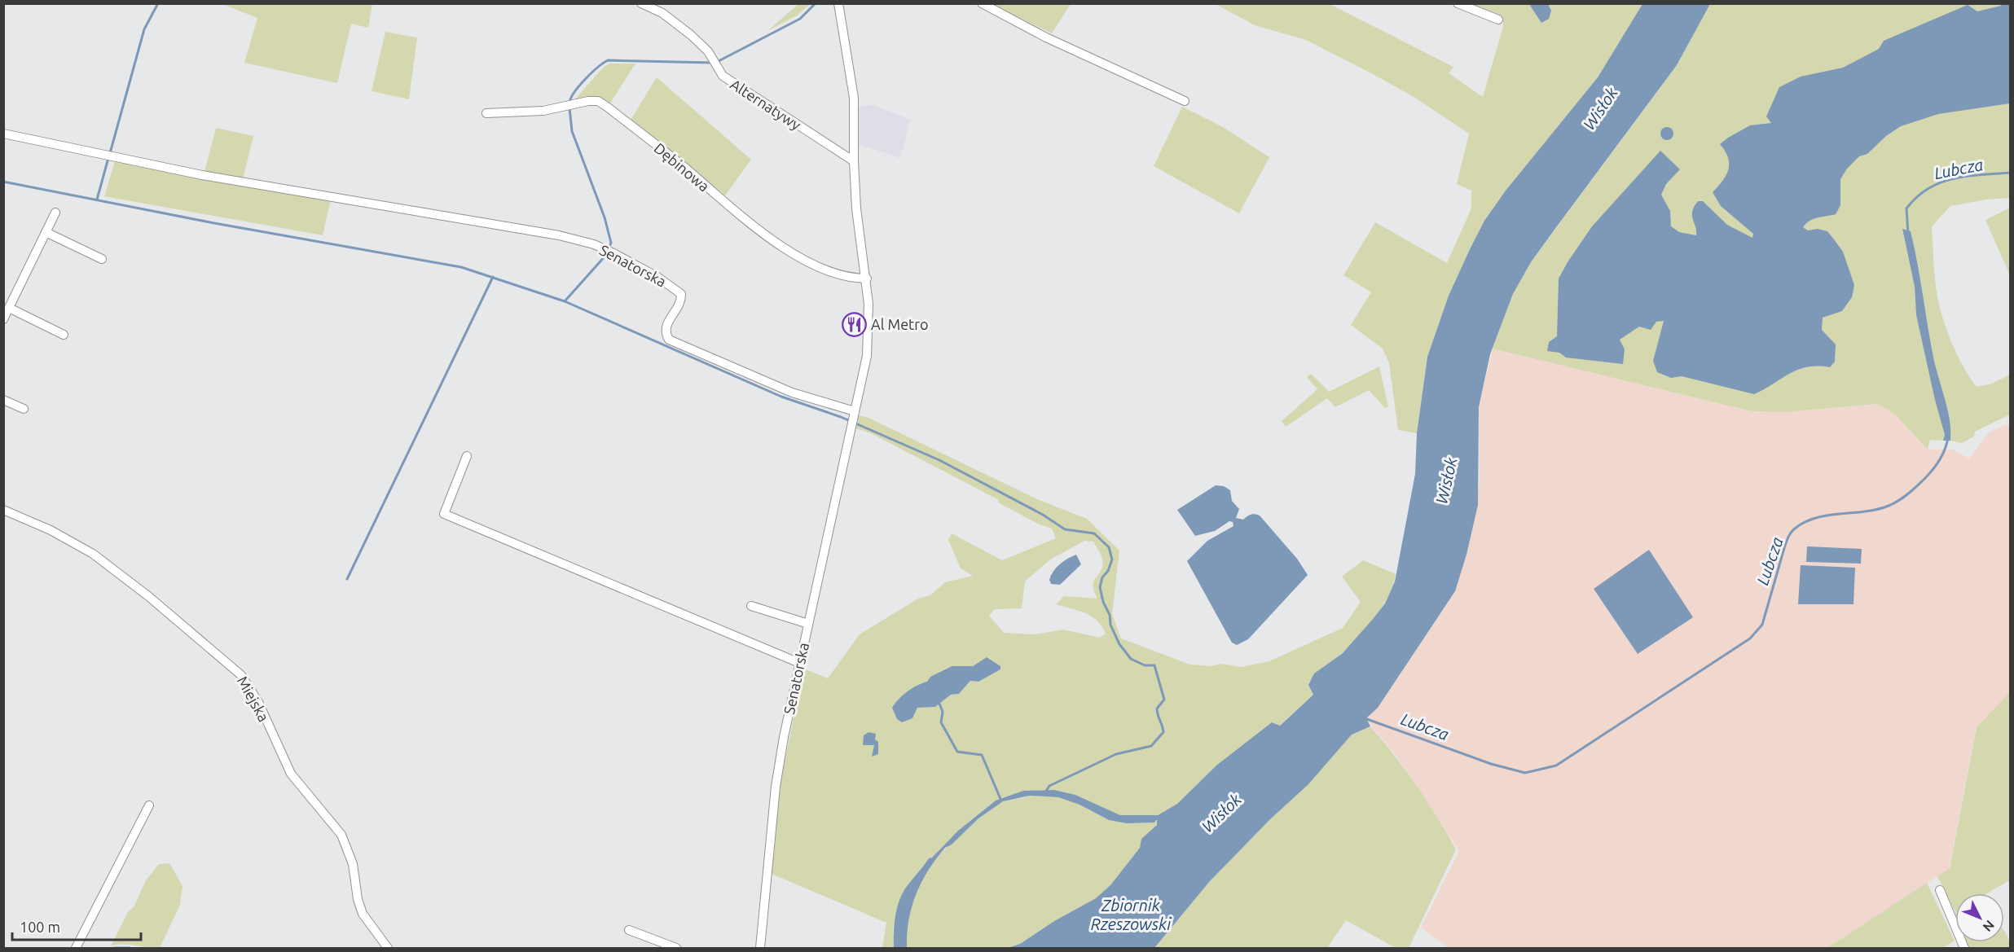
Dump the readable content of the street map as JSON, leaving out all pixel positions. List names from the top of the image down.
{
  "streets": {
    "street": [
      "Alternatywy",
      "Dębinowa",
      "Senatorska",
      "Miejska"
    ]
  },
  "crossings": [
    ["Alternatywy", "Senatorska"],
    ["Dębinowa", "Senatorska"]
  ],
  "water": ["Wisłok", "Lubcza", "Zbiornik Rzeszowski"],
  "places": {
    "restaurant": ["Al Metro"]
  },
  "scale_bar": "100 m",
  "north": "bottom right"
}
